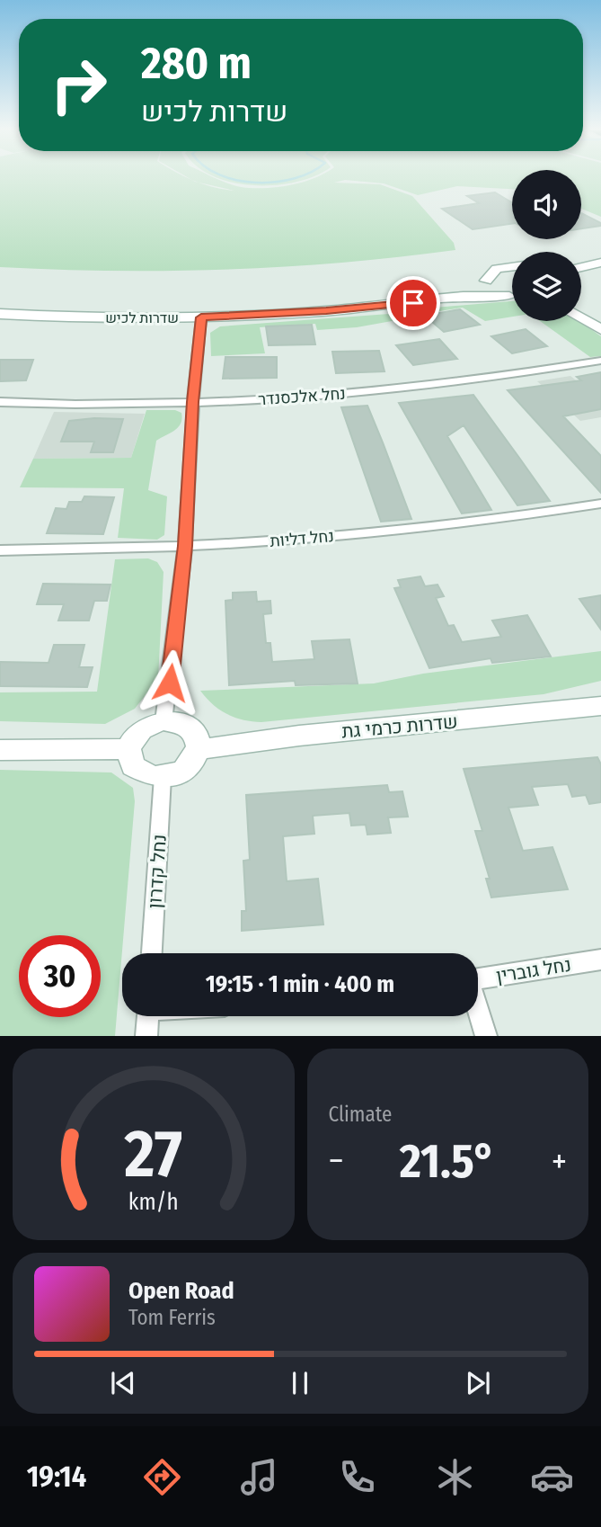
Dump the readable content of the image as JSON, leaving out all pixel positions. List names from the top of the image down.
{
  "streets": {
    "street": [
      "שדרות לכיש",
      "נחל אלכסנדר",
      "נחל דליות",
      "שדרות כרמי גת",
      "נחל קדרון",
      "נחל גוברין"
    ]
  },
  "crossings": [
    ["שדרות כרמי גת", "נחל קדרון"]
  ],
  "page": {
    "turn": ["280 m", "שדרות לכיש"],
    "limit": "30",
    "trip": "19:15 · 1 min · 400 m",
    "tile": "Climate",
    "heat": ["−", "21.5°", "+"],
    "song": ["Open Road", "Tom Ferris"],
    "tabs": "19:14",
    "gauge": ["27", "km/h"]
  }
}
